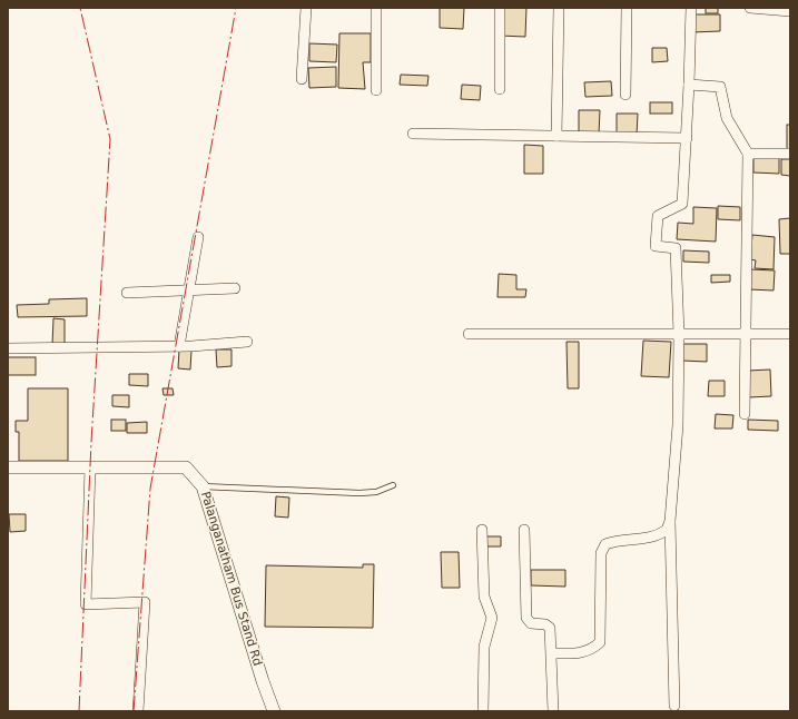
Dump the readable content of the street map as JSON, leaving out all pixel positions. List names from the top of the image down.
{
  "streets": {
    "street": ["Palanganatham Bus Stand Rd"]
  }
}
